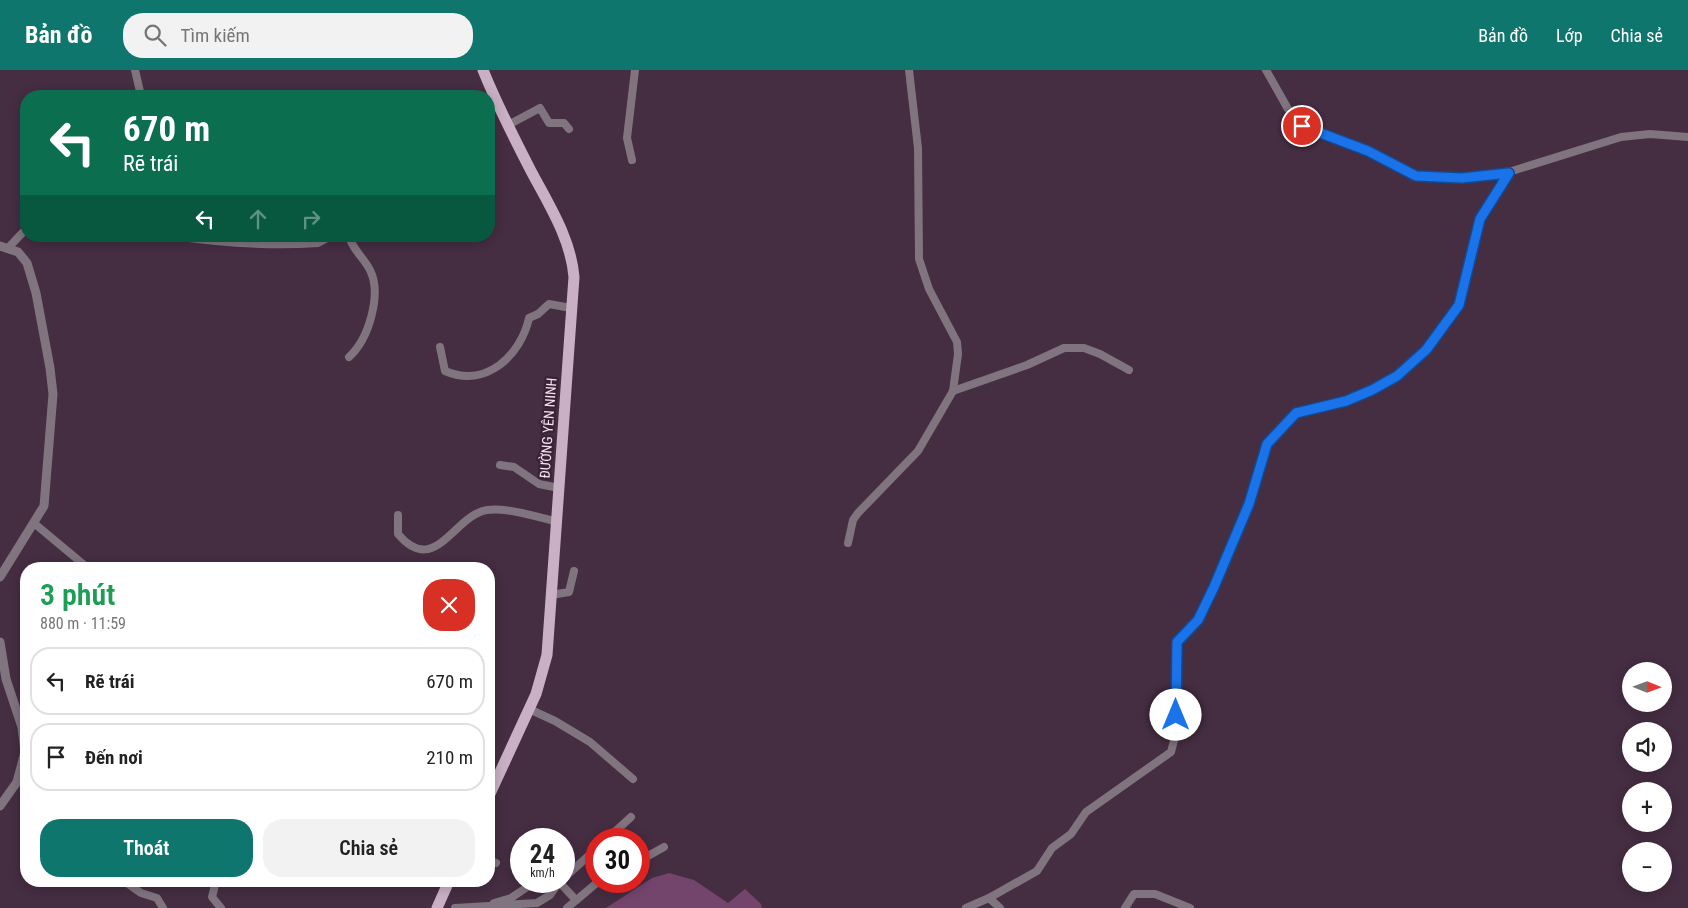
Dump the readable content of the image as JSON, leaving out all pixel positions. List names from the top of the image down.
{
  "streets": {
    "main road": ["ĐƯỜNG YÊN NINH"]
  },
  "north": "right",
  "page": {
    "header": "Bản đồ",
    "search": "Tìm kiếm",
    "nav": ["Bản đồ", "Lớp", "Chia sẻ"],
    "turn": ["670 m", "Rẽ trái"],
    "heading": ["3 phút", "880 m · 11:59"],
    "list": [
      {
        "name": "Rẽ trái",
        "value": "670 m"
      },
      {
        "name": "Đến nơi",
        "value": "210 m"
      }
    ],
    "map_buttons": ["+", "−"],
    "buttons": ["Thoát", "Chia sẻ"],
    "speed": "24 km/h",
    "limit": "30"
  }
}
